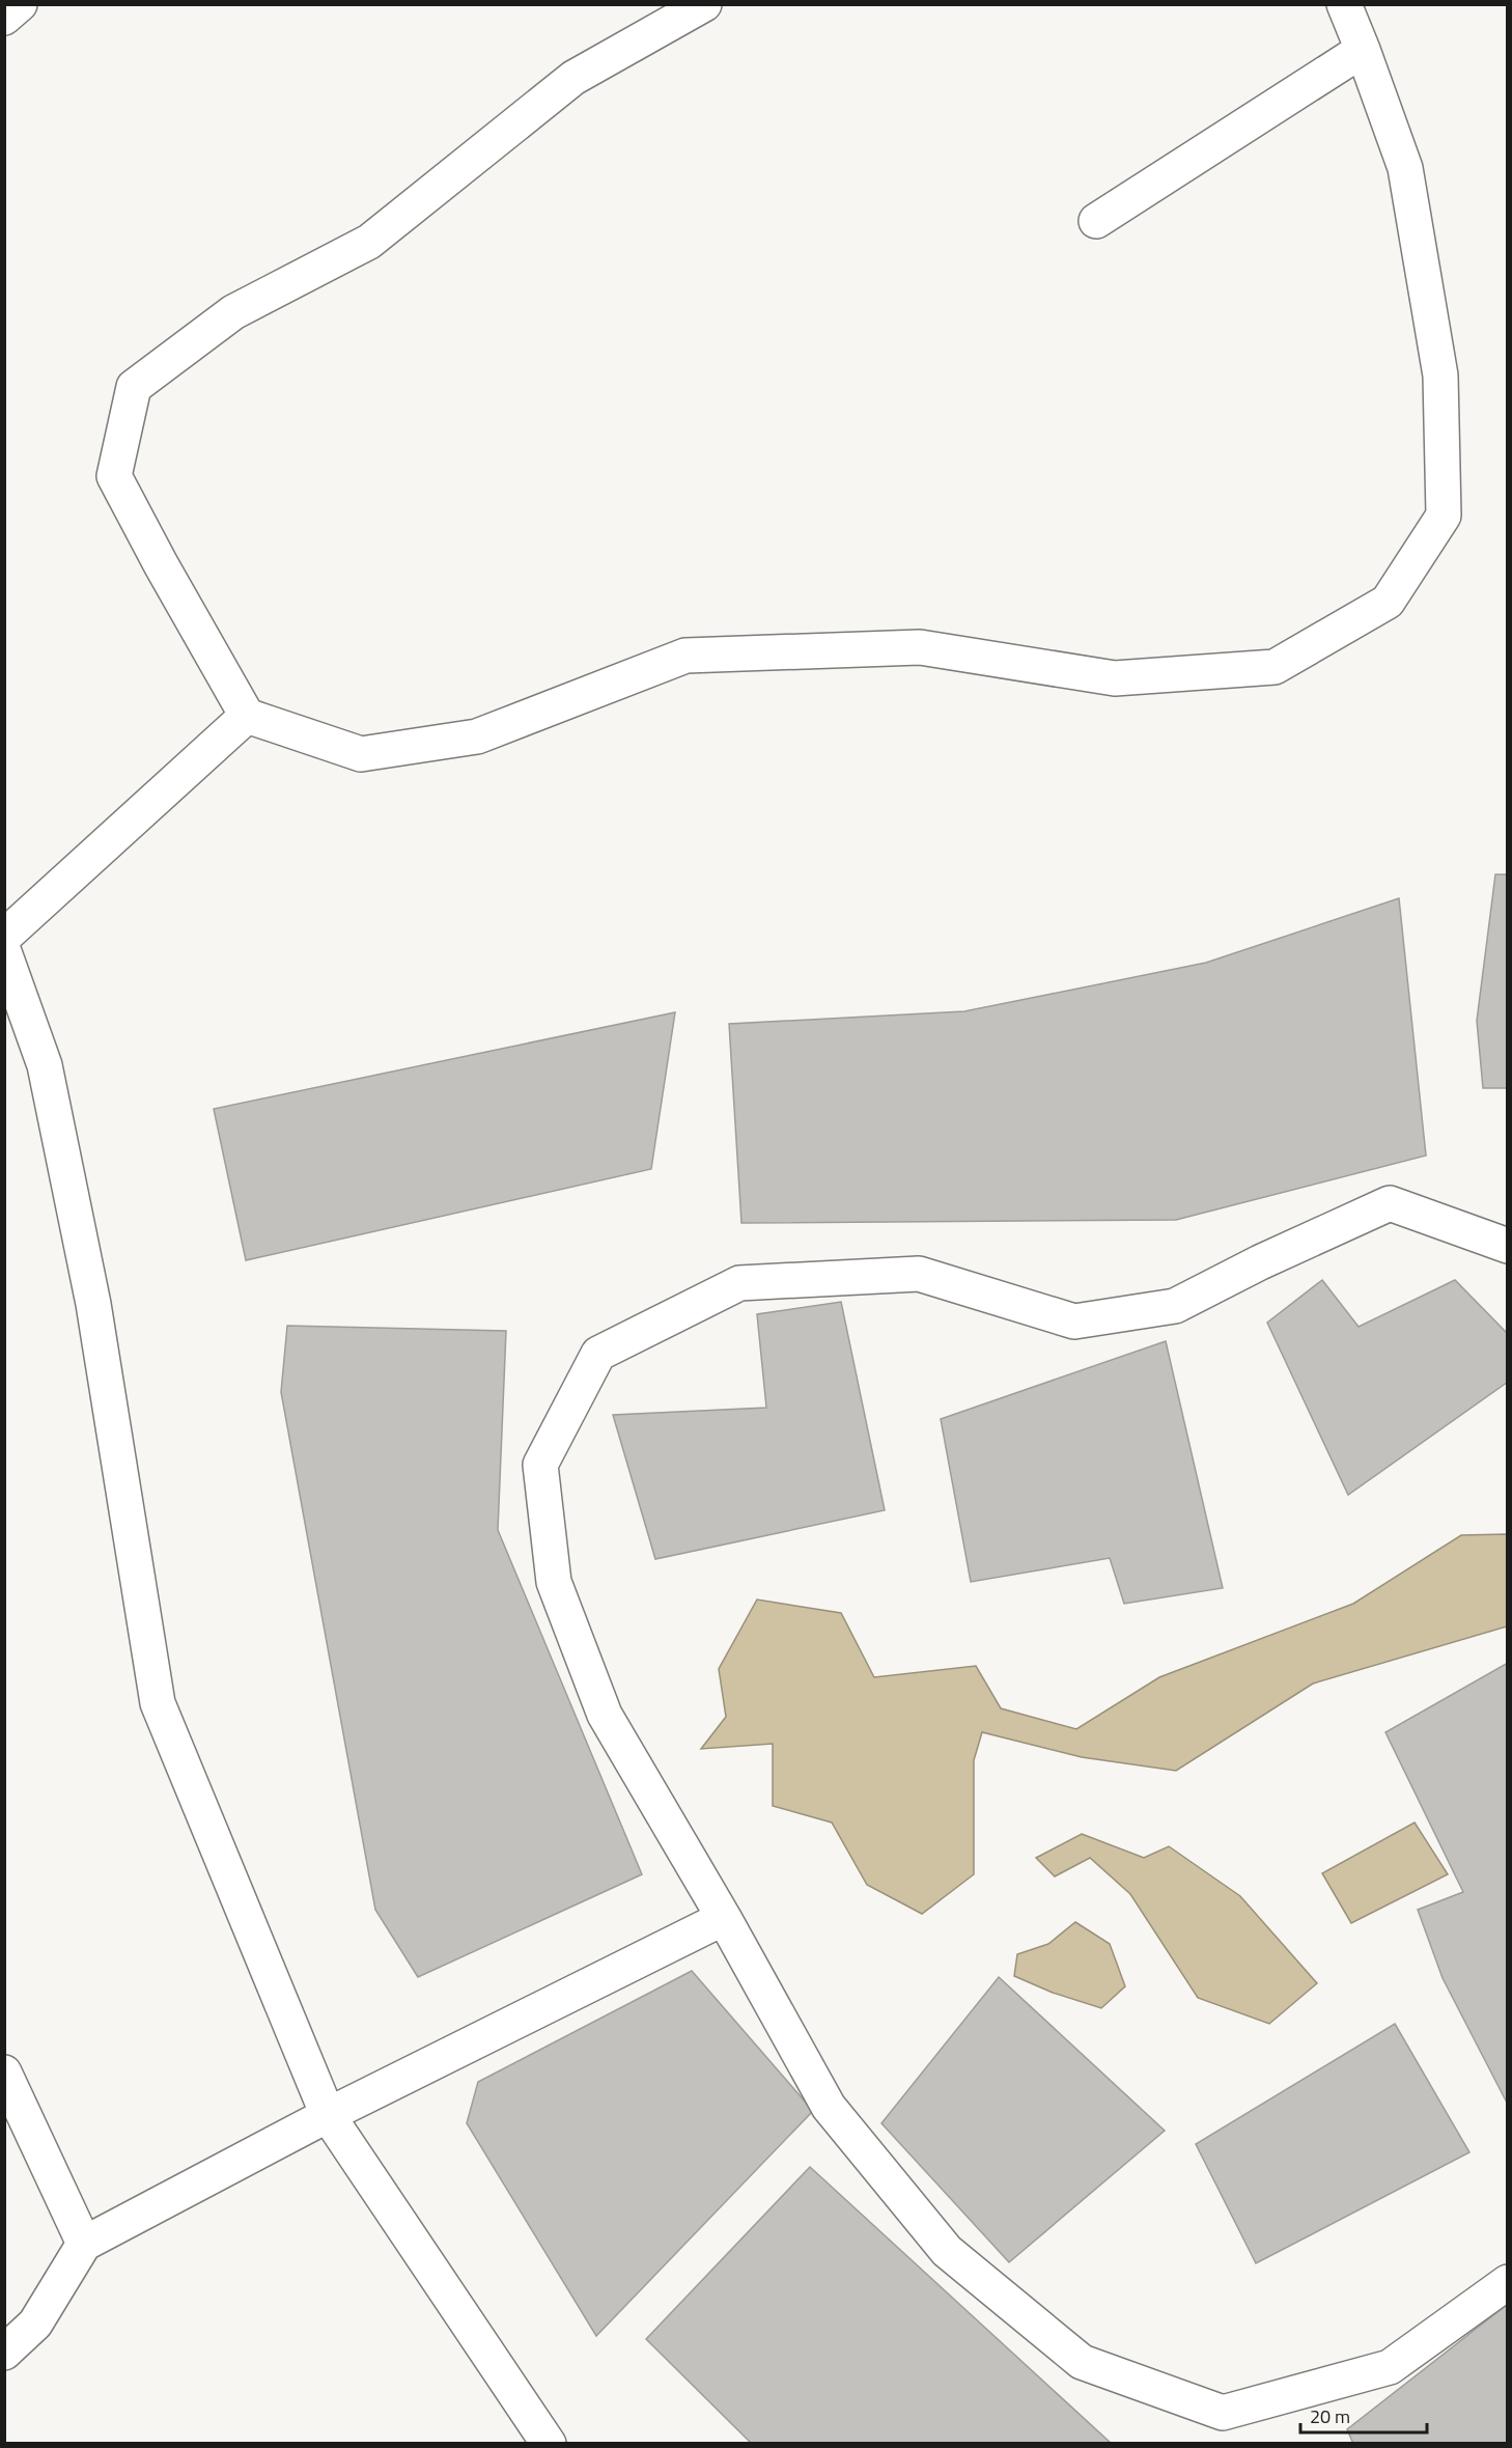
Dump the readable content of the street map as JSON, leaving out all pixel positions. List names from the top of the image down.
{
  "scale_bar": "20 m"
}
